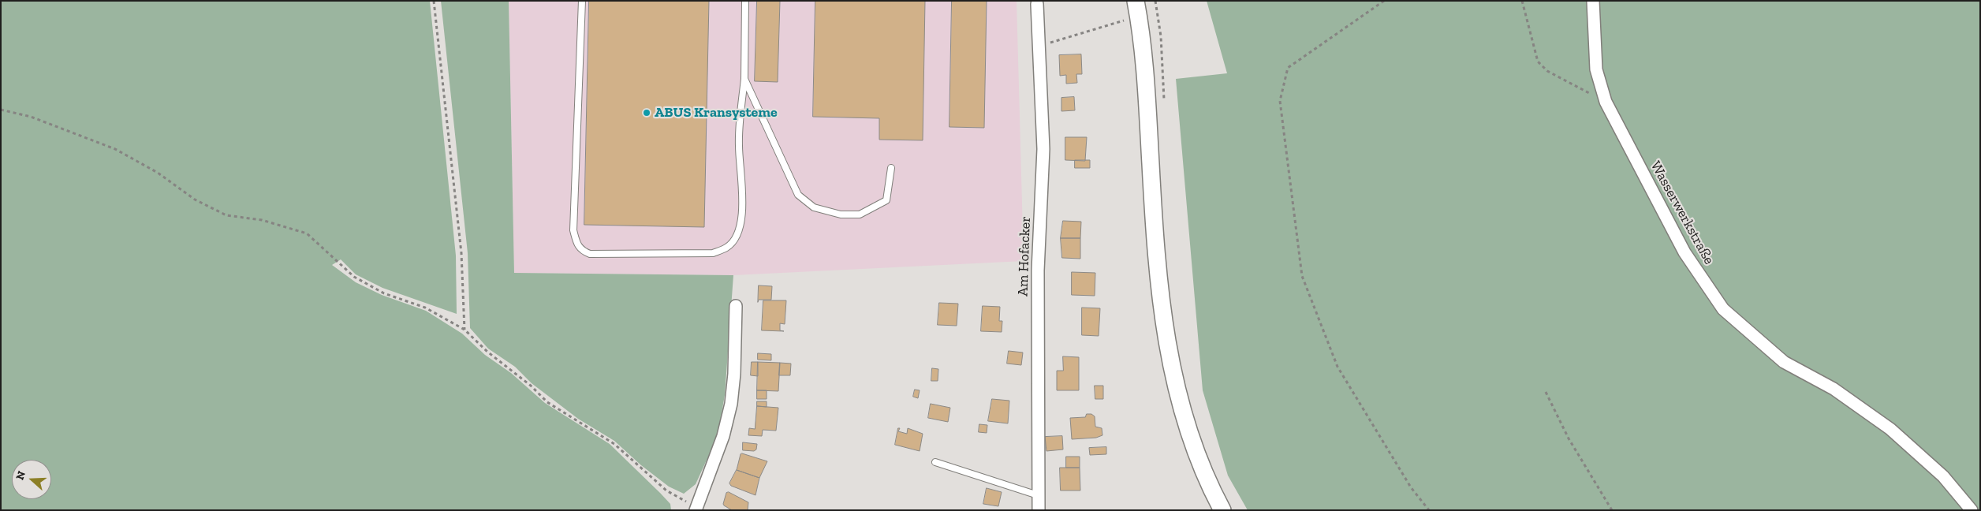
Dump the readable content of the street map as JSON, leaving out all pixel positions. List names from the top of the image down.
{
  "streets": {
    "street": ["Wasserwerkstraße", "Am Hofacker"]
  },
  "places": ["ABUS Kransysteme"],
  "north": "left"
}
